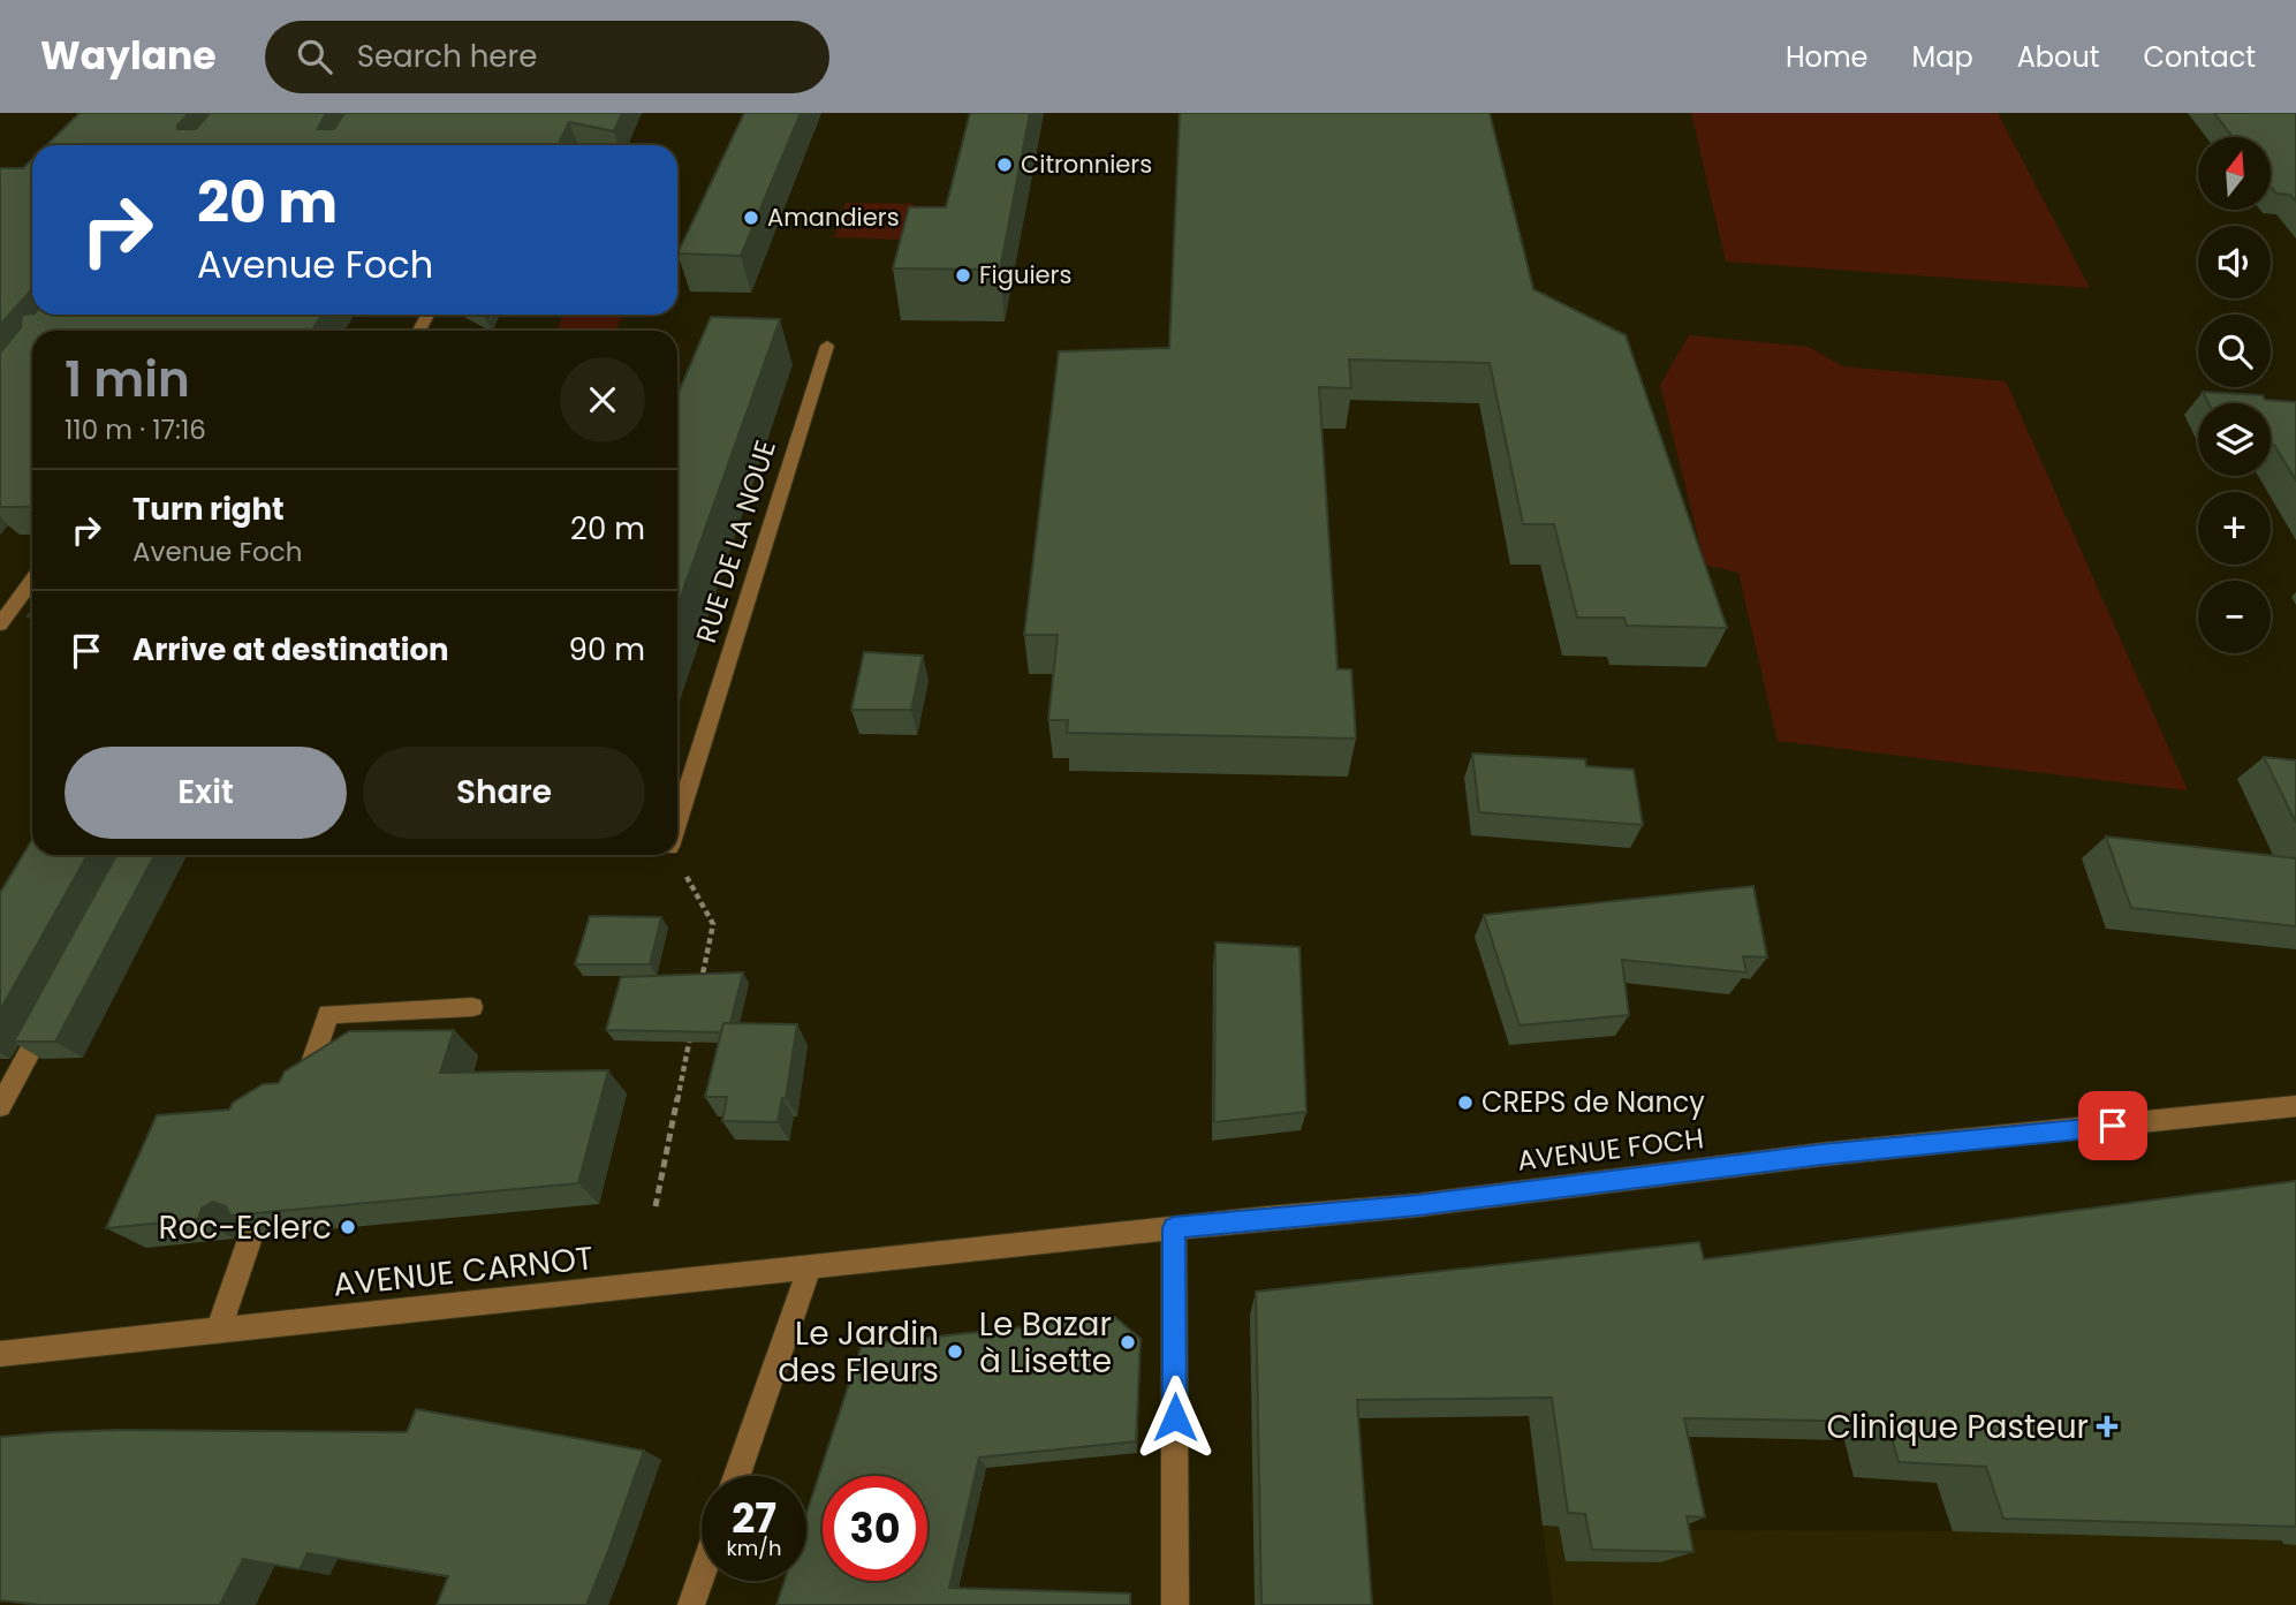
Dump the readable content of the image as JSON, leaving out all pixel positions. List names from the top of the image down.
{
  "streets": {
    "street": ["RUE DE LA NOUE", "AVENUE FOCH", "AVENUE CARNOT"]
  },
  "crossings": [
    ["AVENUE FOCH", "AVENUE CARNOT"]
  ],
  "places": {
    "other": [
      "Citronniers",
      "Amandiers",
      "Figuiers",
      "CREPS de Nancy",
      "Roc-Eclerc",
      "Le Bazar à Lisette",
      "Le Jardin des Fleurs"
    ],
    "health": ["Clinique Pasteur"]
  },
  "north": "top",
  "page": {
    "header": "Waylane",
    "search": "Search here",
    "nav": [
      "Home",
      "Map",
      "About",
      "Contact"
    ],
    "map_buttons": ["+", "−"],
    "turn": ["20 m", "Avenue Foch"],
    "heading": ["1 min", "110 m · 17:16"],
    "list": [
      {
        "name": "Turn right",
        "note": "Avenue Foch",
        "value": "20 m"
      },
      {
        "name": "Arrive at destination",
        "value": "90 m"
      }
    ],
    "buttons": ["Exit", "Share"],
    "speed": "27 km/h",
    "limit": "30"
  }
}
